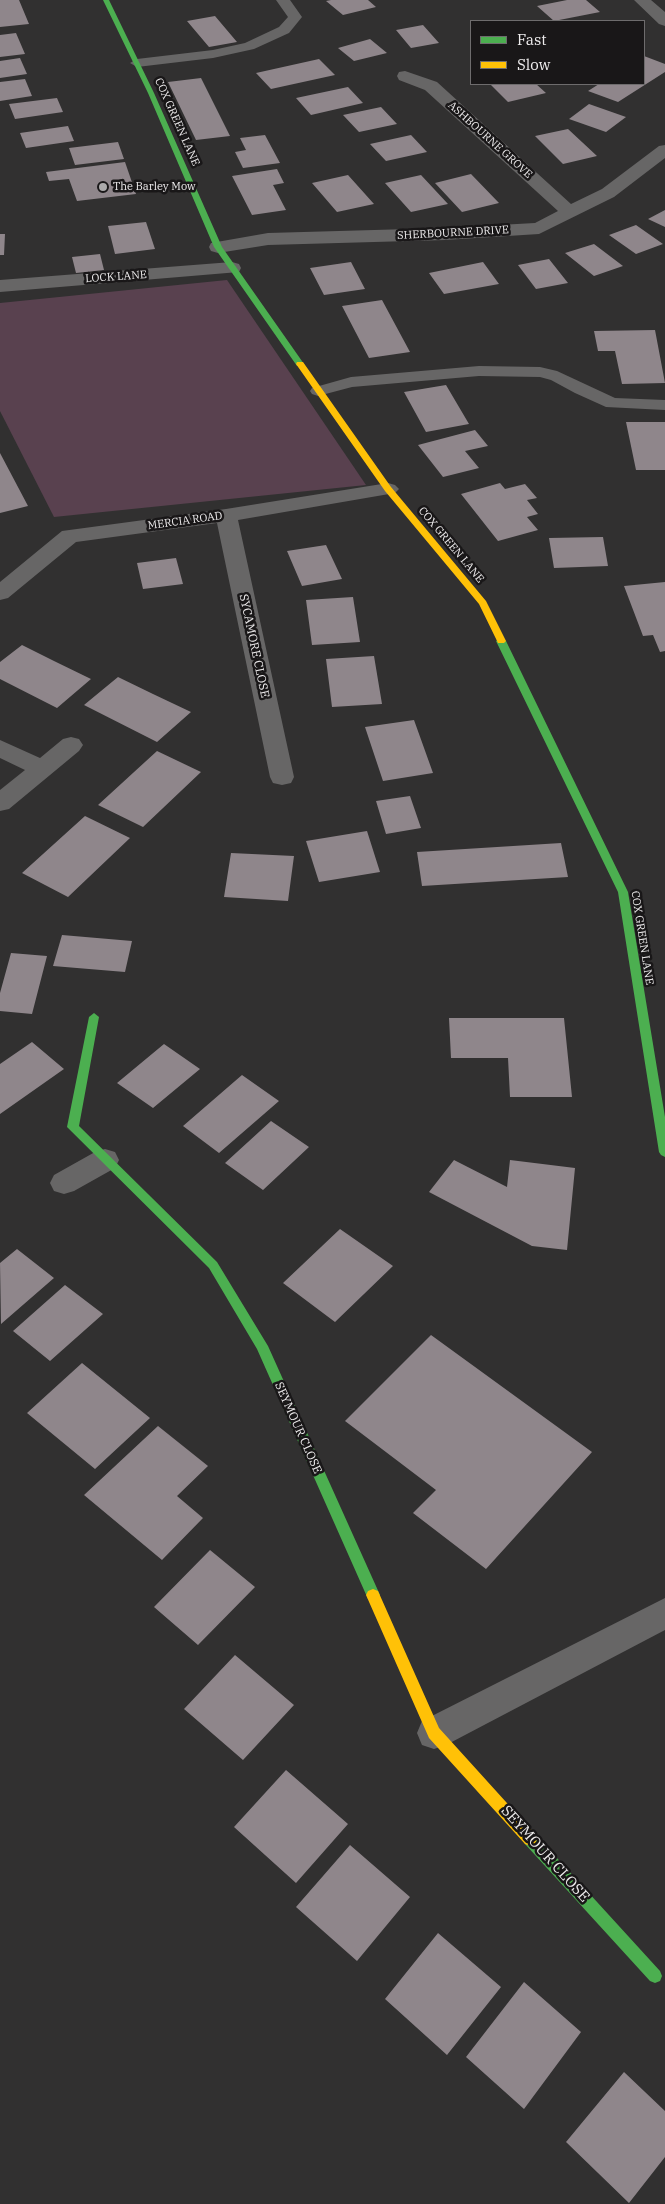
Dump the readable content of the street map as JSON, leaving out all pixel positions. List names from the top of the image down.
{
  "streets": {
    "street": [
      "COX GREEN LANE",
      "ASHBOURNE GROVE",
      "SHERBOURNE DRIVE",
      "LOCK LANE",
      "MERCIA ROAD",
      "SYCAMORE CLOSE",
      "SEYMOUR CLOSE"
    ]
  },
  "crossings": [
    ["COX GREEN LANE", "SHERBOURNE DRIVE"],
    ["COX GREEN LANE", "LOCK LANE"],
    ["COX GREEN LANE", "MERCIA ROAD"],
    ["ASHBOURNE GROVE", "SHERBOURNE DRIVE"],
    ["MERCIA ROAD", "SYCAMORE CLOSE"]
  ],
  "places": ["The Barley Mow"],
  "legend": ["Fast", "Slow"]
}
